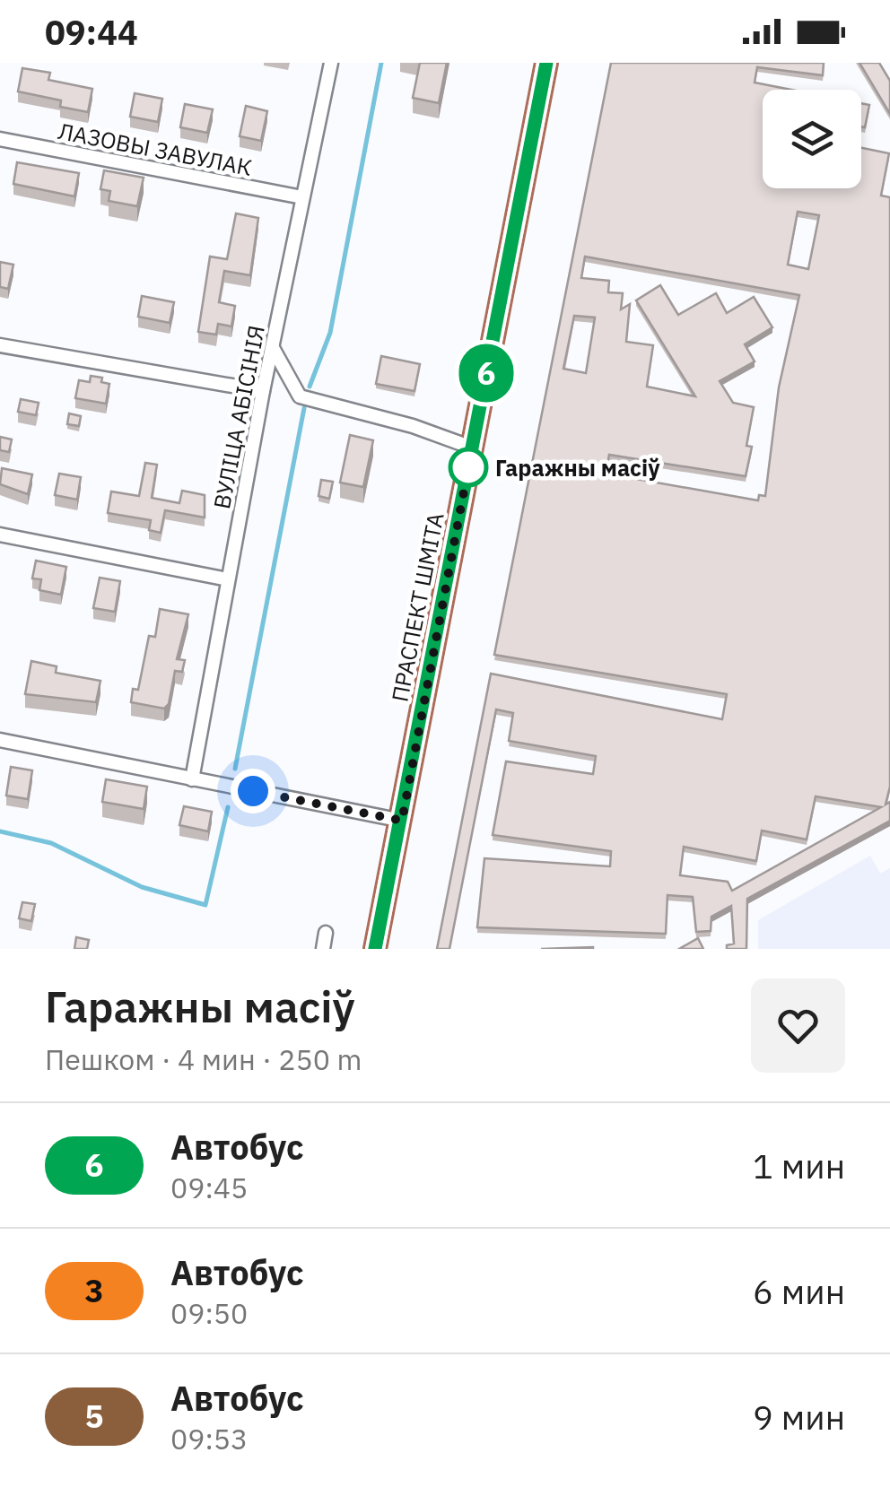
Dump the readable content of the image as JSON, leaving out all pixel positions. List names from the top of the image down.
{
  "streets": {
    "main road": ["ПРАСПЕКТ ШМІТА"],
    "street": ["ЛАЗОВЫ ЗАВУЛАК", "ВУЛІЦА АБІСІНІЯ"]
  },
  "crossings": [
    ["ЛАЗОВЫ ЗАВУЛАК", "ВУЛІЦА АБІСІНІЯ"]
  ],
  "places": ["Гаражны масіў"],
  "lines": ["bus line 6"],
  "page": {
    "status": "09:44",
    "on_map": "6",
    "heading": ["Гаражны масіў", "Пешком · 4 мин · 250 m"],
    "list": [
      {
        "mark": "6",
        "name": "Автобус",
        "note": "09:45",
        "value": "1 мин"
      },
      {
        "mark": "3",
        "name": "Автобус",
        "note": "09:50",
        "value": "6 мин"
      },
      {
        "mark": "5",
        "name": "Автобус",
        "note": "09:53",
        "value": "9 мин"
      }
    ]
  }
}
